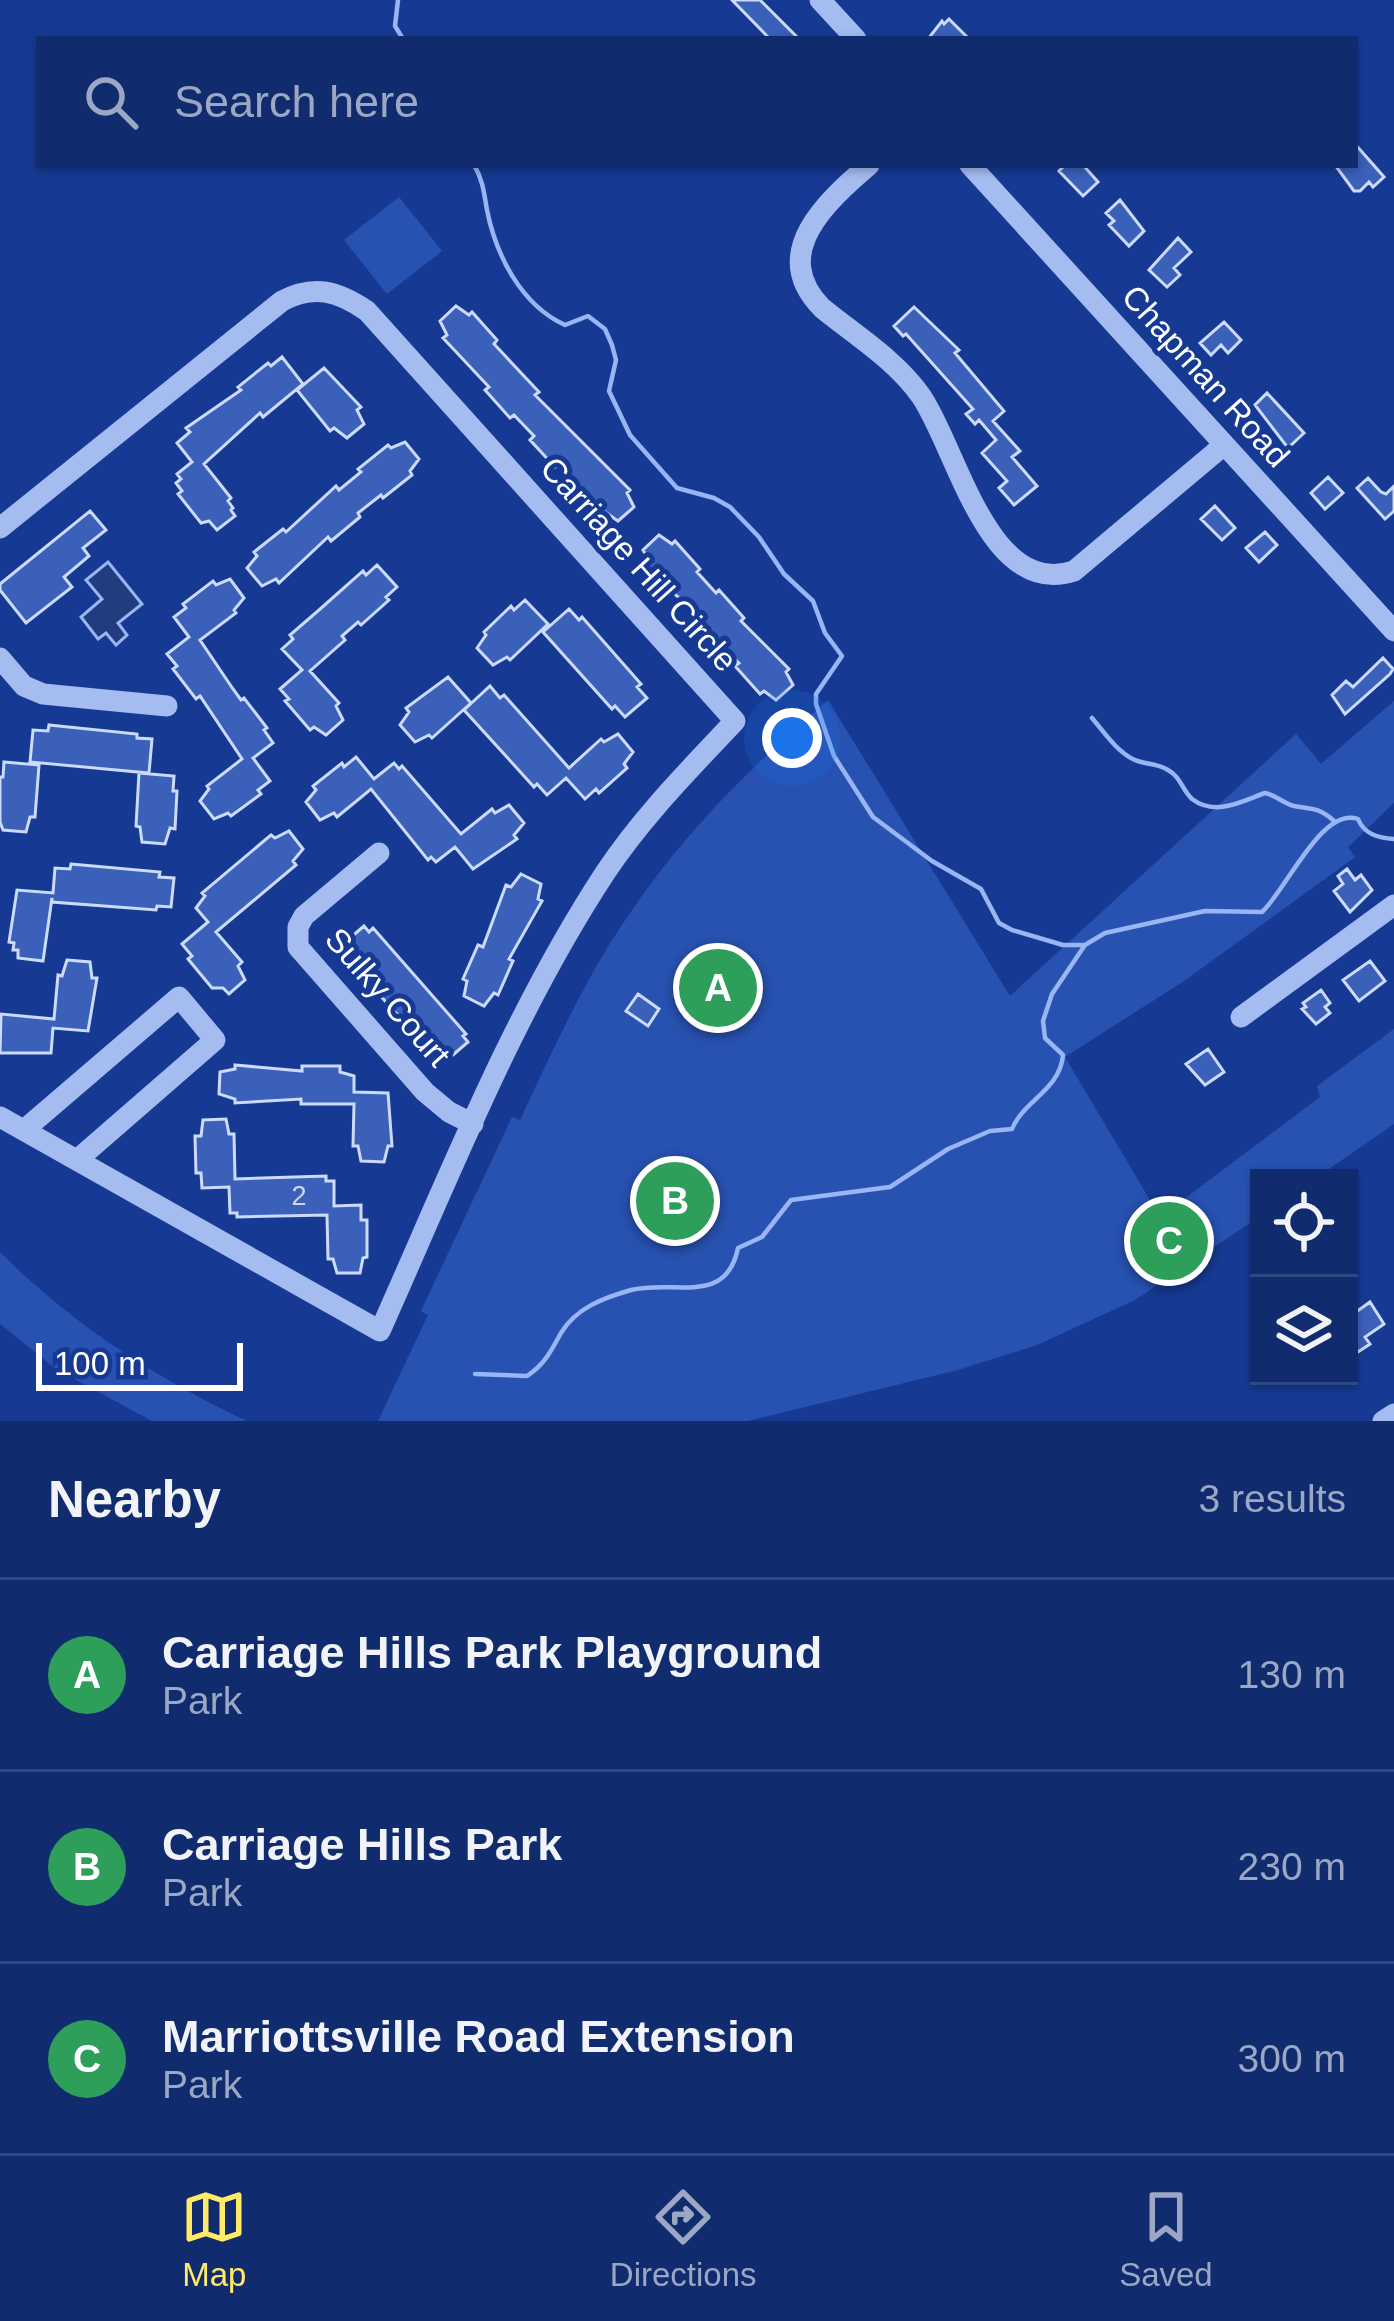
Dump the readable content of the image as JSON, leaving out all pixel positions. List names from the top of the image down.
{
  "streets": {
    "street": ["Chapman Road", "Carriage Hill Circle", "Sulky Court"]
  },
  "crossings": [
    ["Carriage Hill Circle", "Sulky Court"]
  ],
  "house_numbers": ["2"],
  "scale_bar": "100 m",
  "page": {
    "search": "Search here",
    "pins": ["A", "B", "C"],
    "scale": "100 m",
    "heading": ["Nearby", "3 results"],
    "list": [
      {
        "mark": "A",
        "name": "Carriage Hills Park Playground",
        "note": "Park",
        "value": "130 m"
      },
      {
        "mark": "B",
        "name": "Carriage Hills Park",
        "note": "Park",
        "value": "230 m"
      },
      {
        "mark": "C",
        "name": "Marriottsville Road Extension",
        "note": "Park",
        "value": "300 m"
      }
    ],
    "nav": ["Map", "Directions", "Saved"]
  }
}
